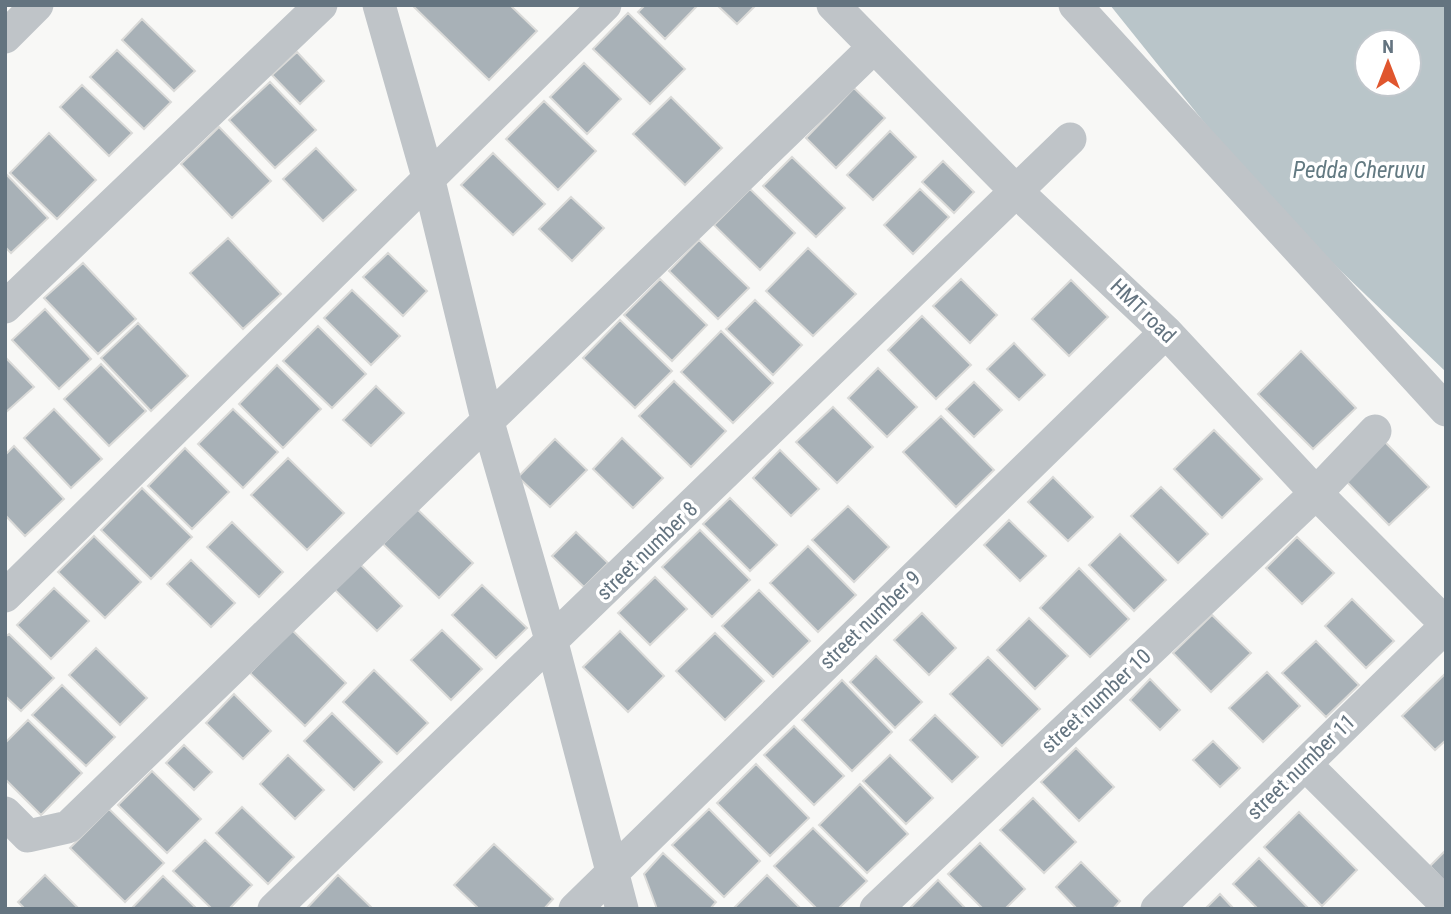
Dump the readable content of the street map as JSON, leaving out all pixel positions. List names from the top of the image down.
{
  "streets": {
    "street": [
      "HMT road",
      "street number 8",
      "street number 9",
      "street number 10",
      "street number 11"
    ]
  },
  "crossings": [
    ["HMT road", "street number 8"],
    ["HMT road", "street number 9"],
    ["HMT road", "street number 10"],
    ["HMT road", "street number 11"]
  ],
  "water": ["Pedda Cheruvu"],
  "north": "top"
}
